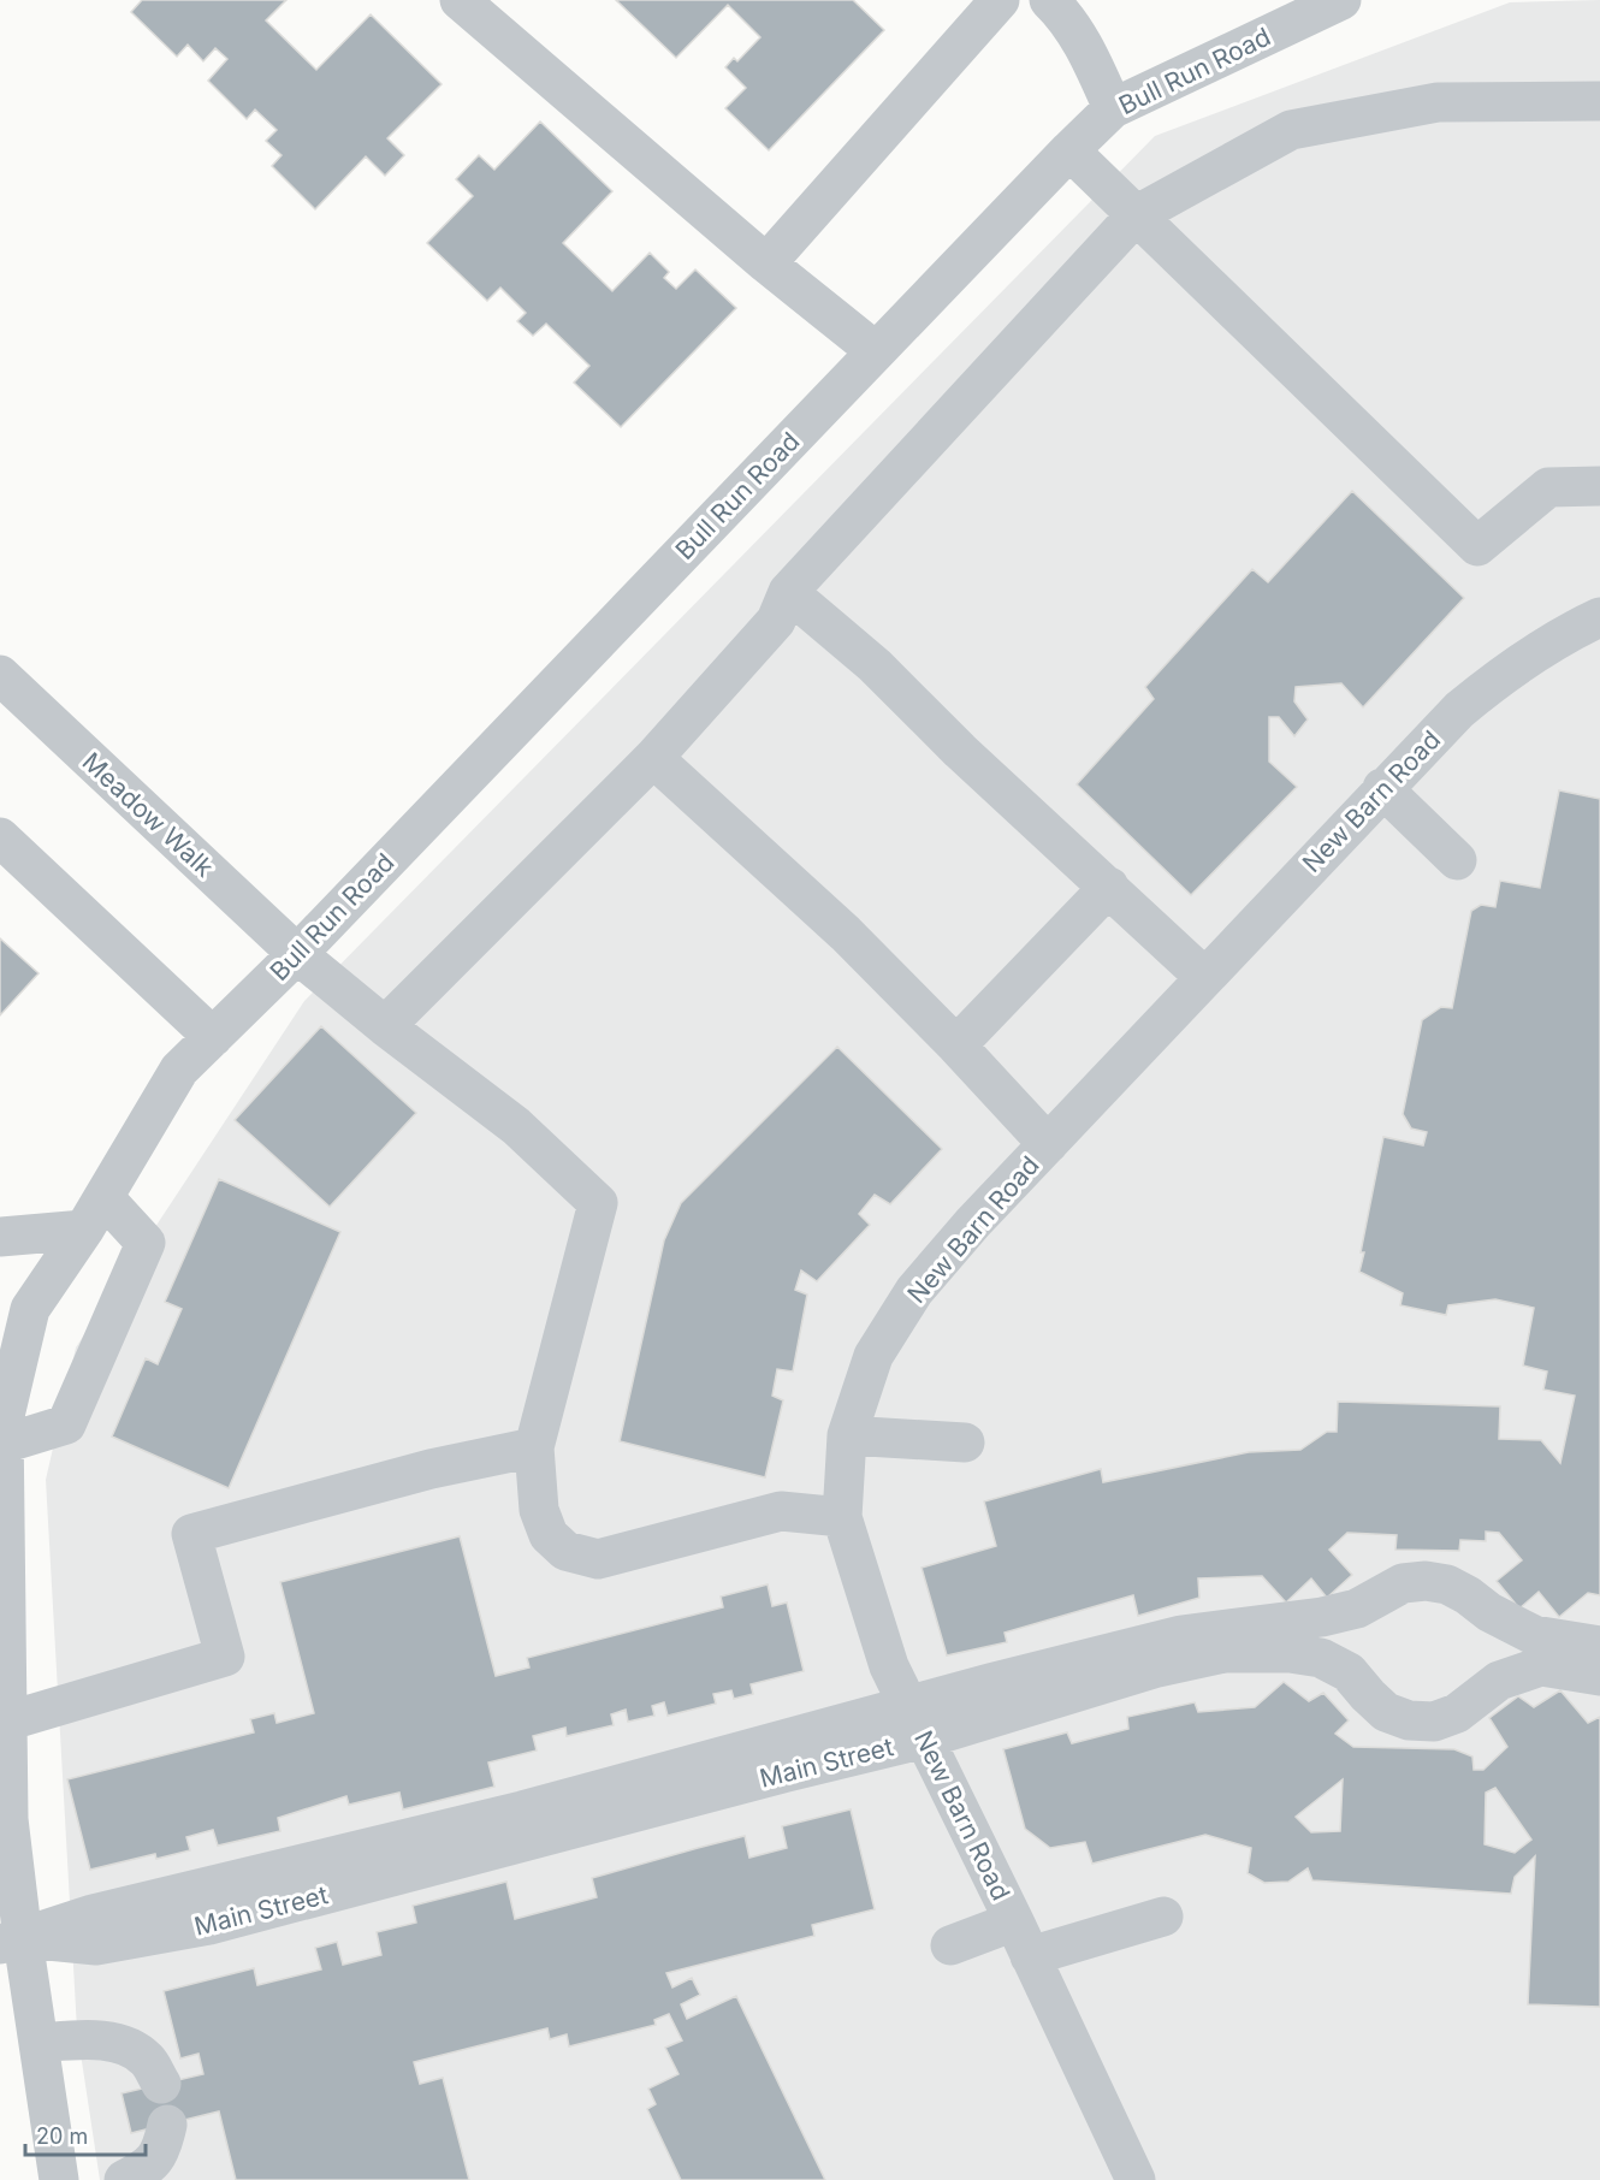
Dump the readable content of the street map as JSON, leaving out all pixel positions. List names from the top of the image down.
{
  "streets": {
    "street": [
      "Bull Run Road",
      "New Barn Road",
      "Meadow Walk",
      "Main Street"
    ]
  },
  "crossings": [
    ["Bull Run Road", "Meadow Walk"],
    ["Bull Run Road", "Main Street"],
    ["New Barn Road", "Main Street"]
  ],
  "scale_bar": "20 m"
}
